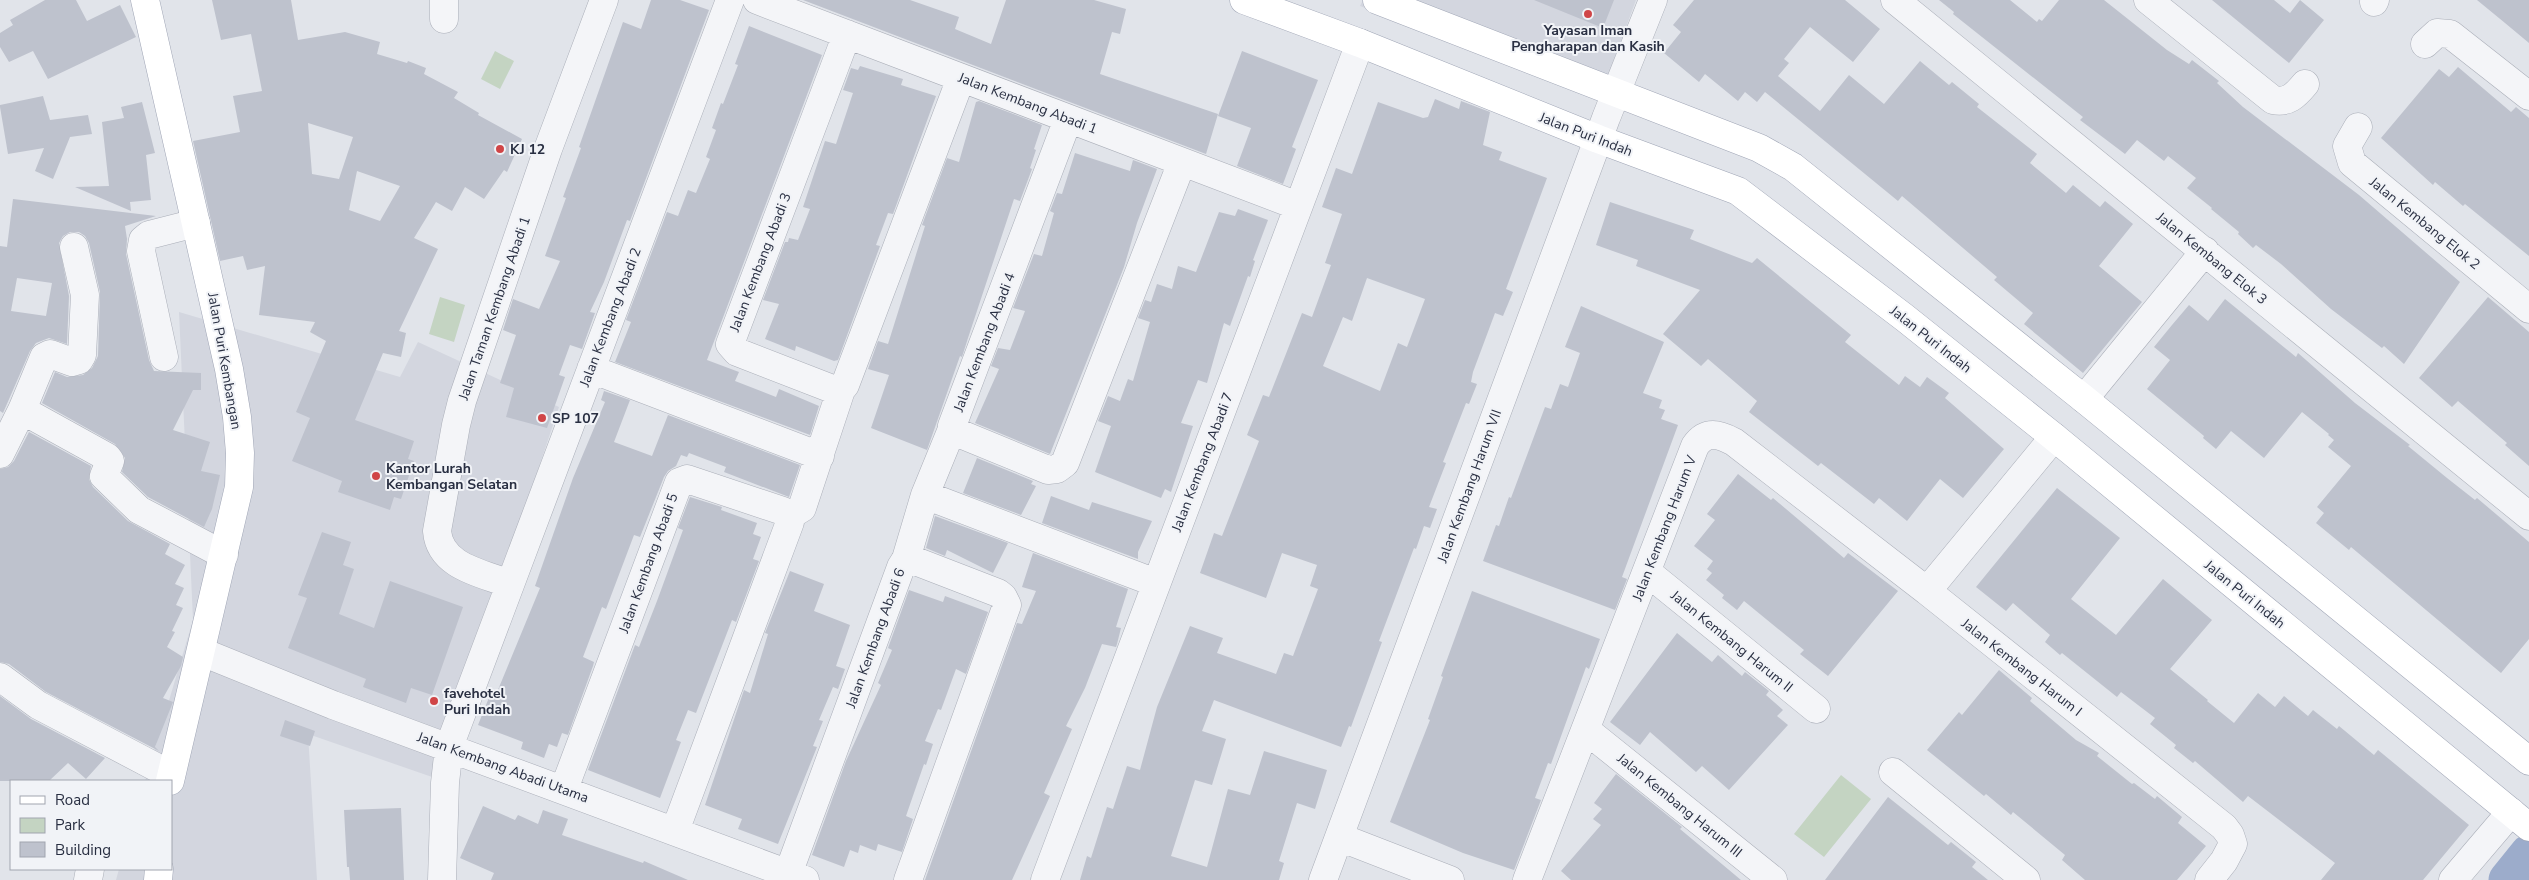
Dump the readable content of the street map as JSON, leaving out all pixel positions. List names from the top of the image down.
{
  "streets": {
    "main road": ["Jalan Puri Indah", "Jalan Puri Kembangan"],
    "street": [
      "Jalan Kembang Abadi 1",
      "Jalan Kembang Elok 2",
      "Jalan Kembang Elok 3",
      "Jalan Kembang Abadi 3",
      "Jalan Taman Kembang Abadi 1",
      "Jalan Kembang Abadi 2",
      "Jalan Kembang Abadi 4",
      "Jalan Kembang Abadi 7",
      "Jalan Kembang Harum VII",
      "Jalan Kembang Harum V",
      "Jalan Kembang Abadi 5",
      "Jalan Kembang Abadi 6",
      "Jalan Kembang Harum II",
      "Jalan Kembang Harum I",
      "Jalan Kembang Abadi Utama",
      "Jalan Kembang Harum III"
    ]
  },
  "crossings": [
    ["Jalan Kembang Abadi 1", "Jalan Kembang Abadi 3"],
    ["Jalan Kembang Abadi 1", "Jalan Kembang Abadi 4"],
    ["Jalan Kembang Abadi 1", "Jalan Kembang Abadi 7"],
    ["Jalan Puri Indah", "Jalan Kembang Abadi 7"],
    ["Jalan Puri Indah", "Jalan Kembang Harum VII"],
    ["Jalan Taman Kembang Abadi 1", "Jalan Kembang Abadi 2"],
    ["Jalan Kembang Abadi 2", "Jalan Kembang Abadi Utama"],
    ["Jalan Puri Kembangan", "Jalan Kembang Abadi Utama"],
    ["Jalan Kembang Harum V", "Jalan Kembang Harum II"],
    ["Jalan Kembang Harum V", "Jalan Kembang Harum I"],
    ["Jalan Kembang Harum V", "Jalan Kembang Harum III"],
    ["Jalan Kembang Abadi 5", "Jalan Kembang Abadi Utama"],
    ["Jalan Kembang Abadi 6", "Jalan Kembang Abadi Utama"]
  ],
  "places": [
    "Yayasan Iman Pengharapan dan Kasih",
    "KJ 12",
    "SP 107",
    "Kantor Lurah Kembangan Selatan",
    "favehotel Puri Indah"
  ],
  "legend": ["Road", "Park", "Building"]
}
